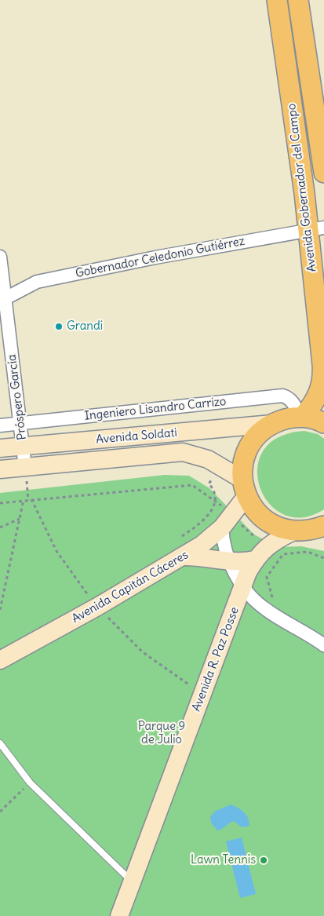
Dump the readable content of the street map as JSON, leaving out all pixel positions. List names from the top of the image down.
{
  "streets": {
    "main road": ["Avenida Gobernador del Campo"],
    "street": [
      "Gobernador Celedonio Gutiérrez",
      "Próspero García",
      "Ingeniero Lisandro Carrizo",
      "Avenida Soldati",
      "Avenida Capitán Cáceres",
      "Avenida R. Paz Posse"
    ]
  },
  "crossings": [
    ["Avenida Gobernador del Campo", "Gobernador Celedonio Gutiérrez"],
    ["Avenida Gobernador del Campo", "Ingeniero Lisandro Carrizo"],
    ["Gobernador Celedonio Gutiérrez", "Próspero García"],
    ["Próspero García", "Ingeniero Lisandro Carrizo"],
    ["Próspero García", "Avenida Soldati"],
    ["Avenida Soldati", "Avenida Capitán Cáceres"]
  ],
  "parks": ["Parque 9 de Julio"],
  "places": ["Grandi", "Lawn Tennis"]
}
